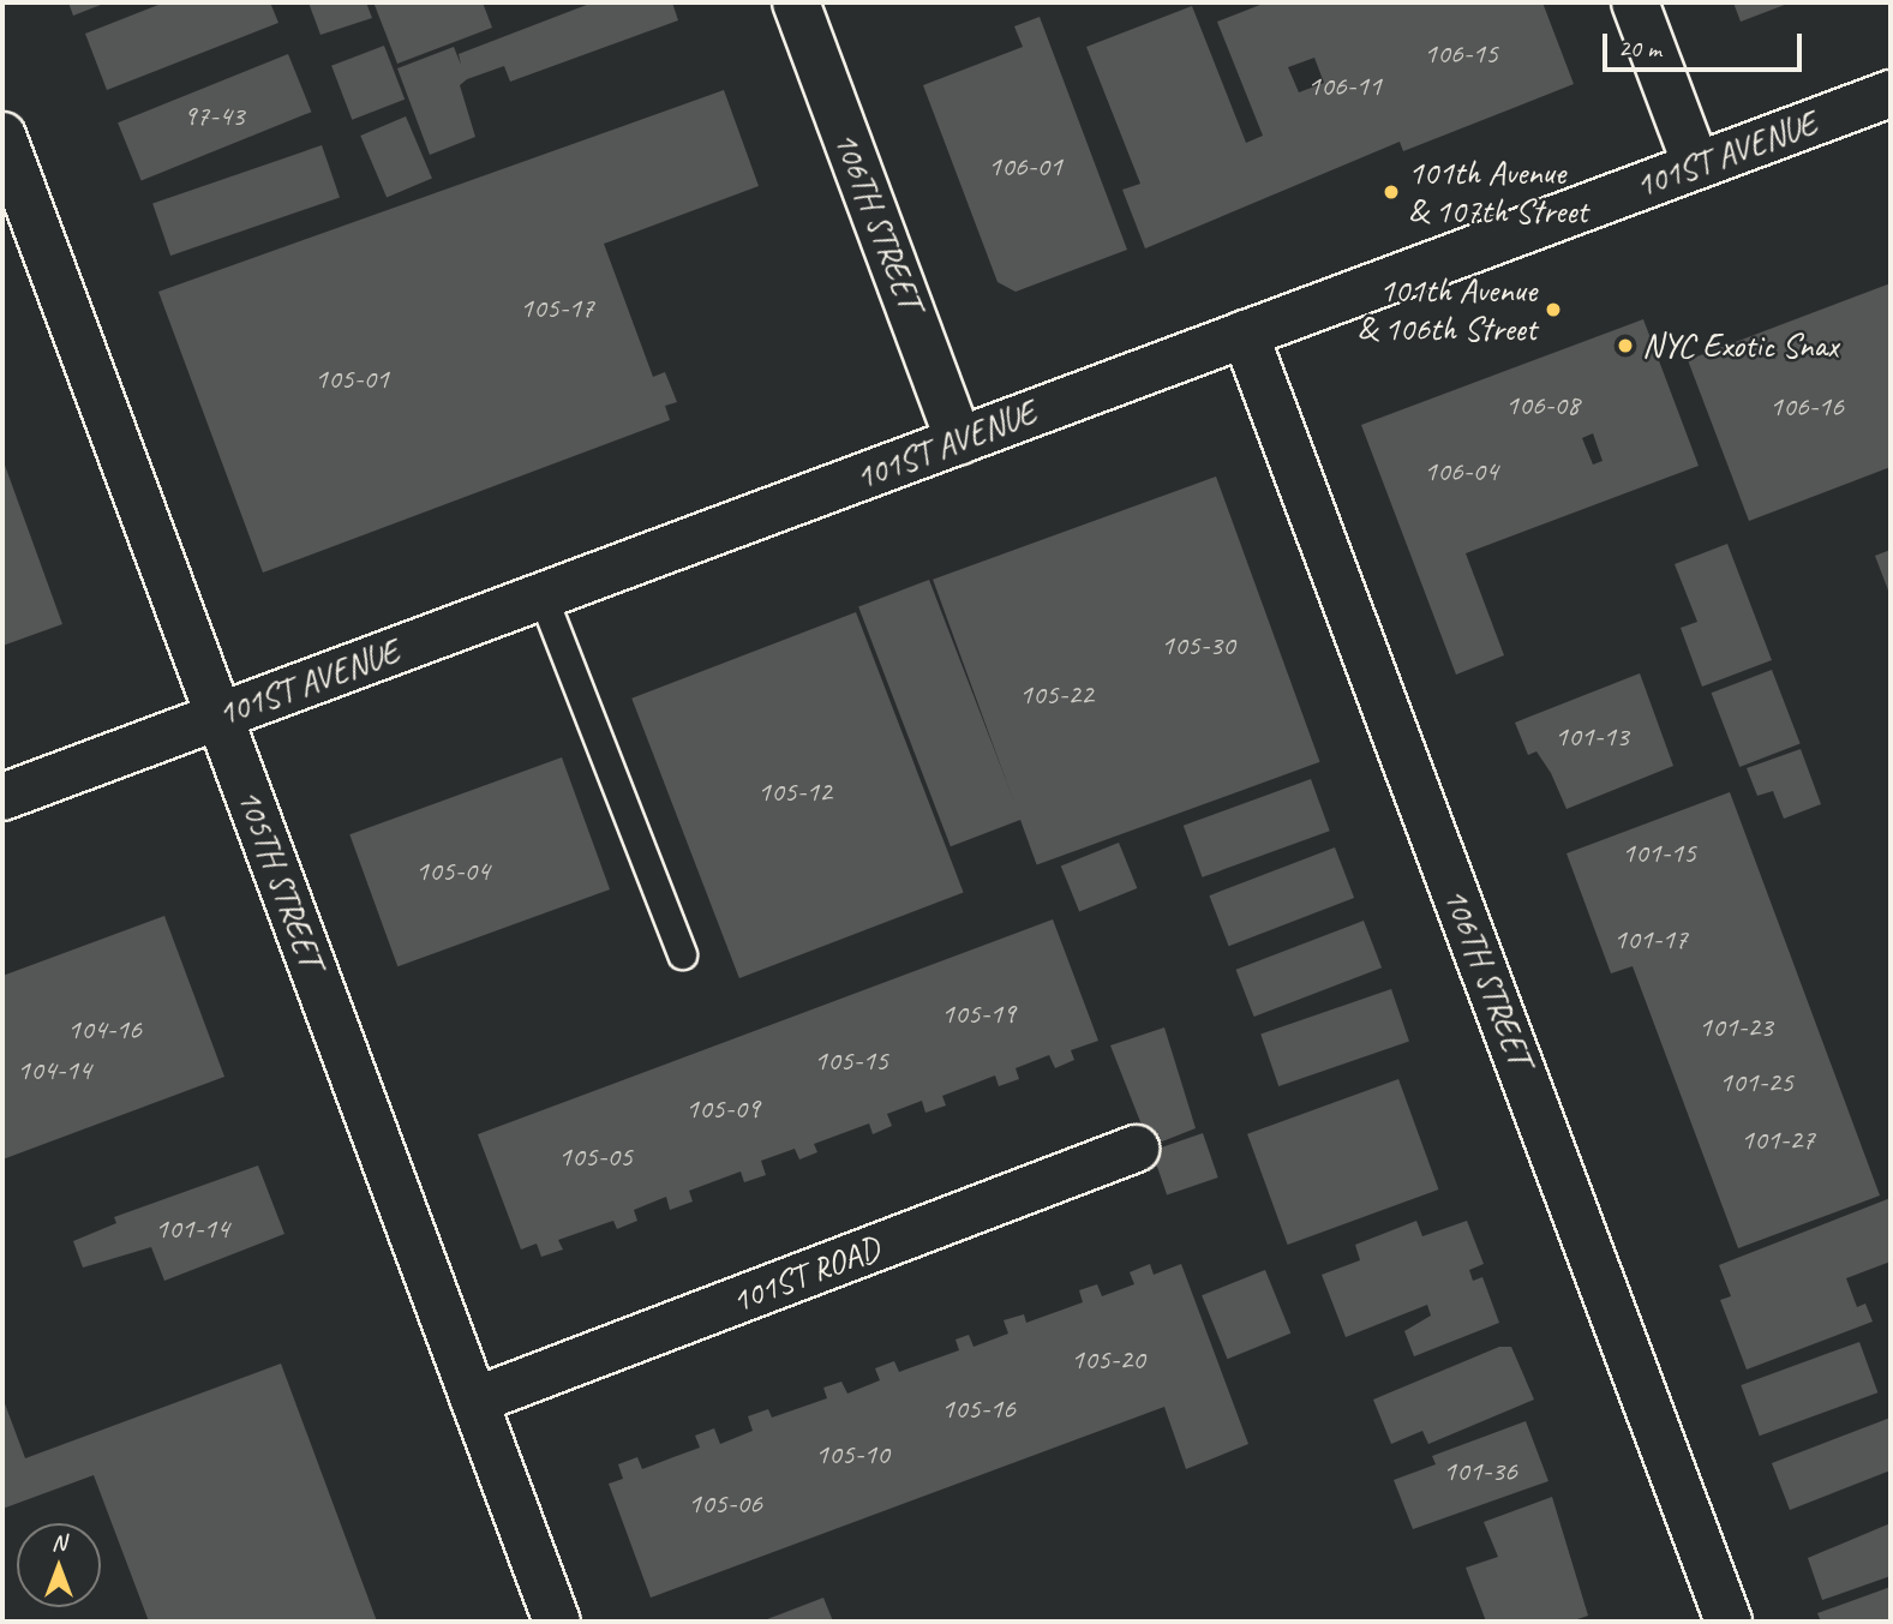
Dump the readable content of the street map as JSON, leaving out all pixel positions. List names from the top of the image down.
{
  "streets": {
    "street": [
      "101ST AVENUE",
      "106TH STREET",
      "105TH STREET",
      "101ST ROAD"
    ]
  },
  "crossings": [
    ["101ST AVENUE", "106TH STREET"],
    ["101ST AVENUE", "105TH STREET"],
    ["105TH STREET", "101ST ROAD"]
  ],
  "places": ["101th Avenue & 107th Street", "101th Avenue & 106th Street", "NYC Exotic Snax"],
  "house_numbers": [
    "106-15",
    "106-11",
    "97-43",
    "106-01",
    "105-17",
    "105-01",
    "106-08",
    "106-16",
    "106-04",
    "105-30",
    "105-22",
    "101-13",
    "105-12",
    "101-15",
    "105-04",
    "101-17",
    "105-19",
    "101-23",
    "104-16",
    "105-15",
    "104-14",
    "101-25",
    "105-09",
    "101-27",
    "105-05",
    "101-14",
    "105-20",
    "105-16",
    "105-10",
    "101-36",
    "105-06"
  ],
  "scale_bar": "20 m",
  "north": "top"
}
